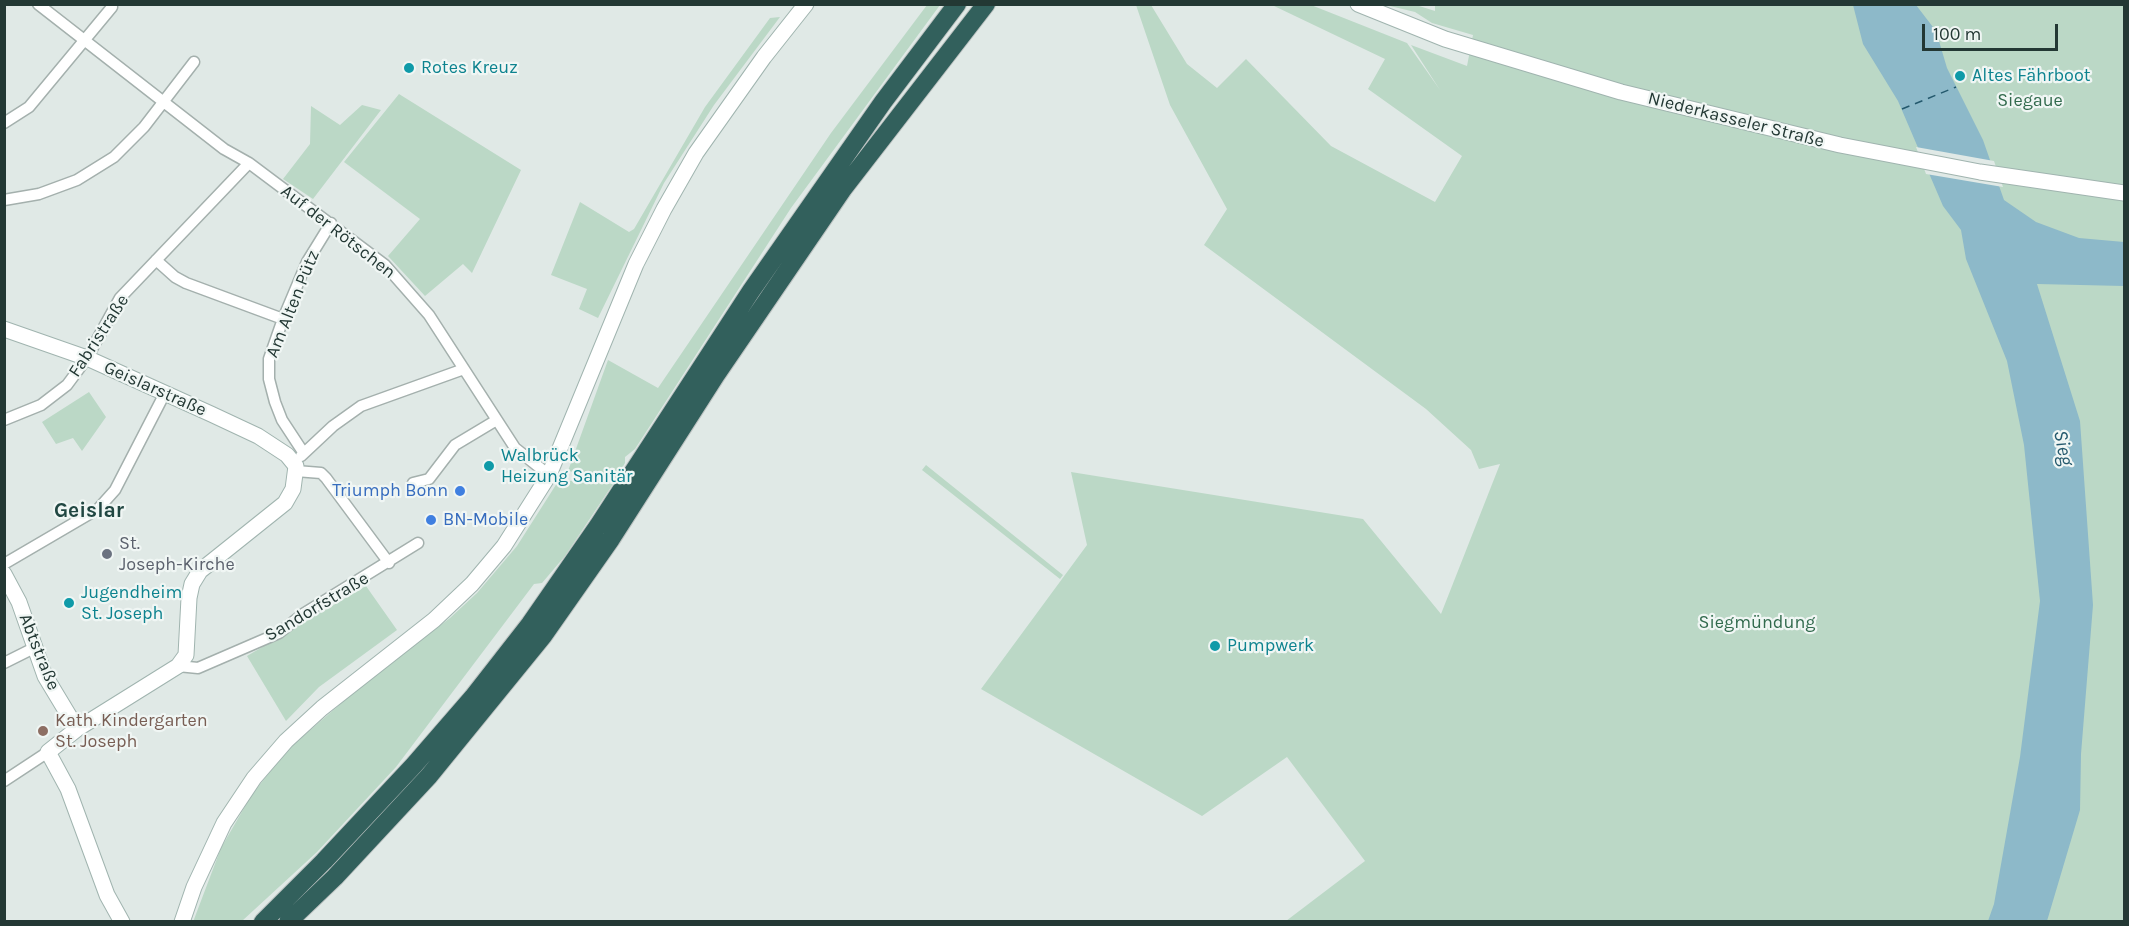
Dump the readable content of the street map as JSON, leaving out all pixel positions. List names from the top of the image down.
{
  "streets": {
    "main road": ["Niederkasseler Straße", "Geislarstraße", "Abtstraße"],
    "street": [
      "Auf der Rötschen",
      "Am Alten Pütz",
      "Fabristraße",
      "Sandorfstraße"
    ]
  },
  "crossings": [
    ["Auf der Rötschen", "Am Alten Pütz"],
    ["Auf der Rötschen", "Fabristraße"],
    ["Am Alten Pütz", "Geislarstraße"],
    ["Fabristraße", "Geislarstraße"]
  ],
  "districts": ["Geislar"],
  "water": ["Sieg"],
  "parks": ["Siegaue", "Siegmündung"],
  "places": [
    "Rotes Kreuz",
    "Altes Fährboot",
    "Walbrück Heizung Sanitär",
    "Triumph Bonn",
    "BN-Mobile",
    "St. Joseph-Kirche",
    "Jugendheim St. Joseph",
    "Pumpwerk",
    "Kath. Kindergarten St. Joseph"
  ],
  "scale_bar": "100 m"
}
